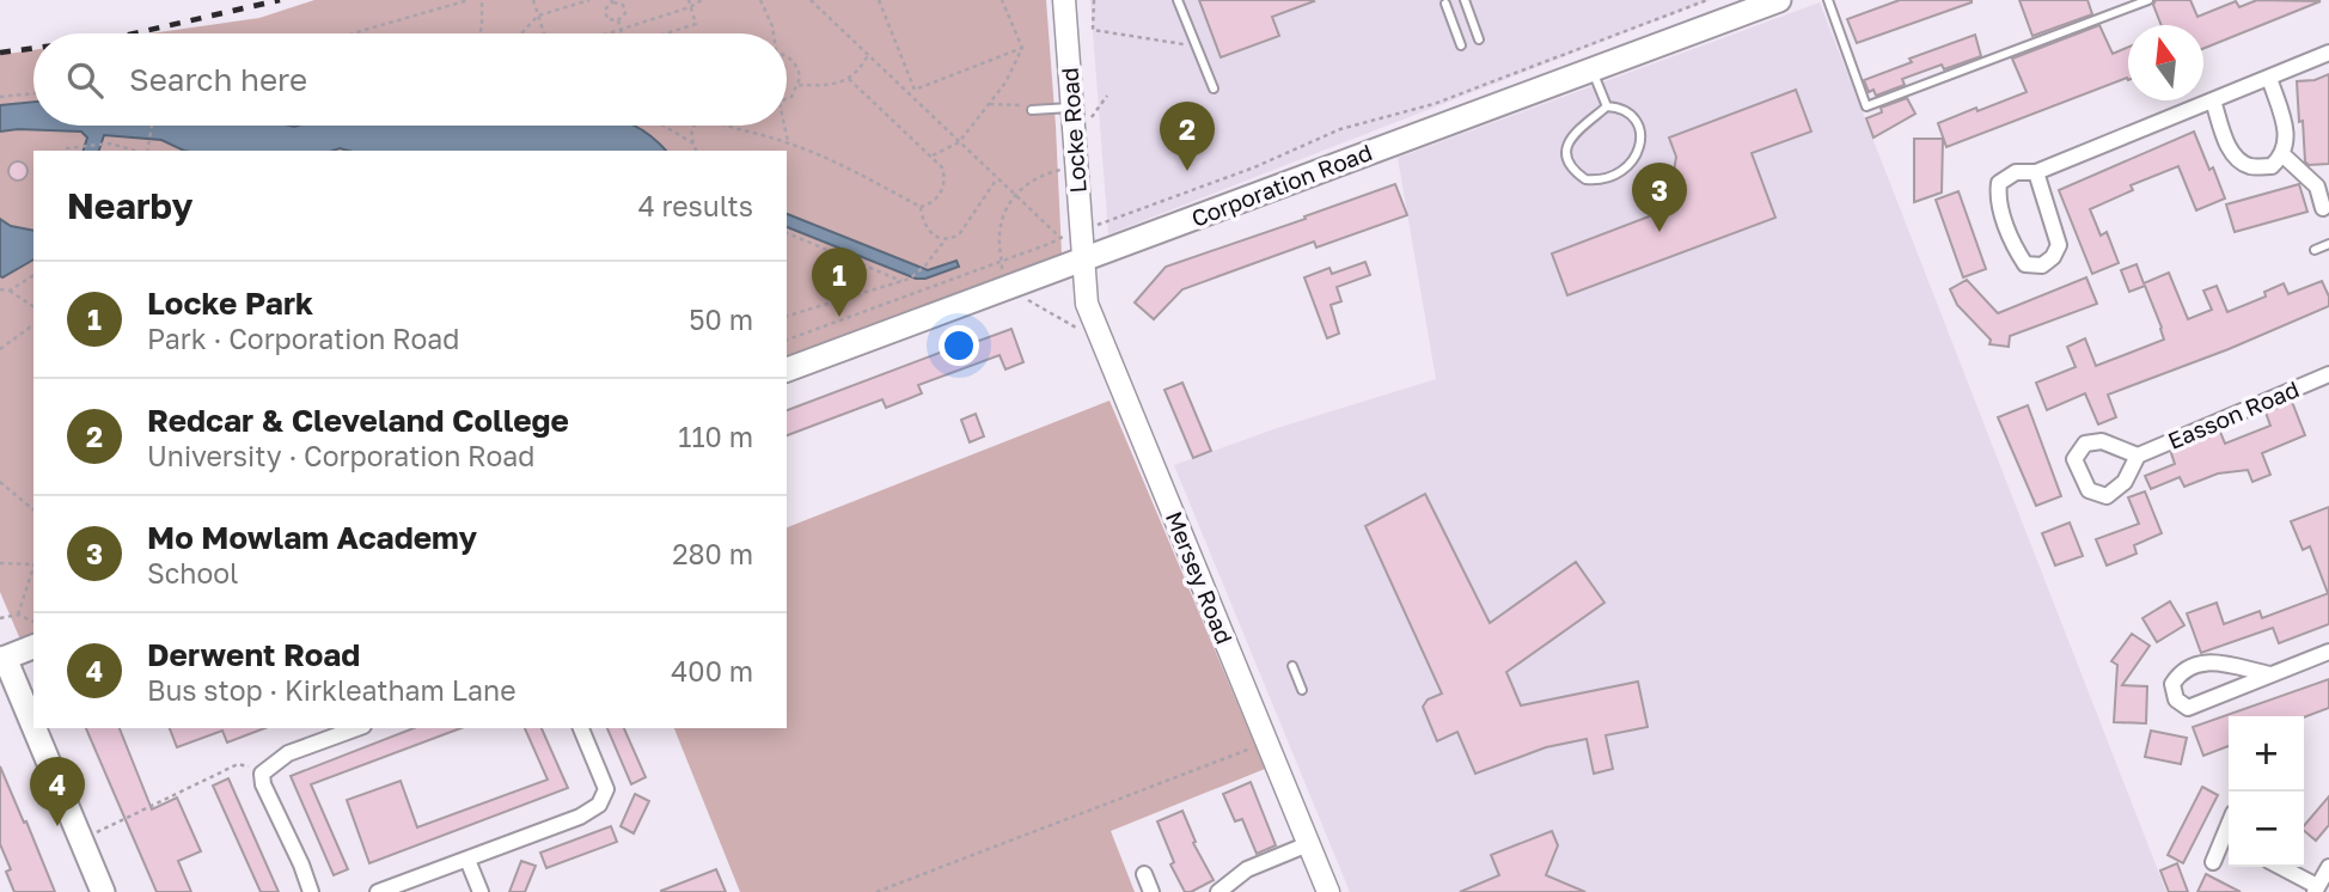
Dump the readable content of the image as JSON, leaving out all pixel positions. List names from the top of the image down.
{
  "streets": {
    "main road": ["Corporation Road"],
    "street": ["Locke Road", "Easson Road", "Mersey Road"]
  },
  "crossings": [
    ["Locke Road", "Corporation Road"],
    ["Locke Road", "Mersey Road"],
    ["Corporation Road", "Mersey Road"]
  ],
  "north": "top",
  "page": {
    "search": "Search here",
    "pins": [
      "2",
      "3",
      "1",
      "4"
    ],
    "heading": ["Nearby", "4 results"],
    "list": [
      {
        "mark": "1",
        "name": "Locke Park",
        "note": "Park · Corporation Road",
        "value": "50 m"
      },
      {
        "mark": "2",
        "name": "Redcar & Cleveland College",
        "note": "University · Corporation Road",
        "value": "110 m"
      },
      {
        "mark": "3",
        "name": "Mo Mowlam Academy",
        "note": "School",
        "value": "280 m"
      },
      {
        "mark": "4",
        "name": "Derwent Road",
        "note": "Bus stop · Kirkleatham Lane",
        "value": "400 m"
      }
    ],
    "map_buttons": ["+", "−"]
  }
}
